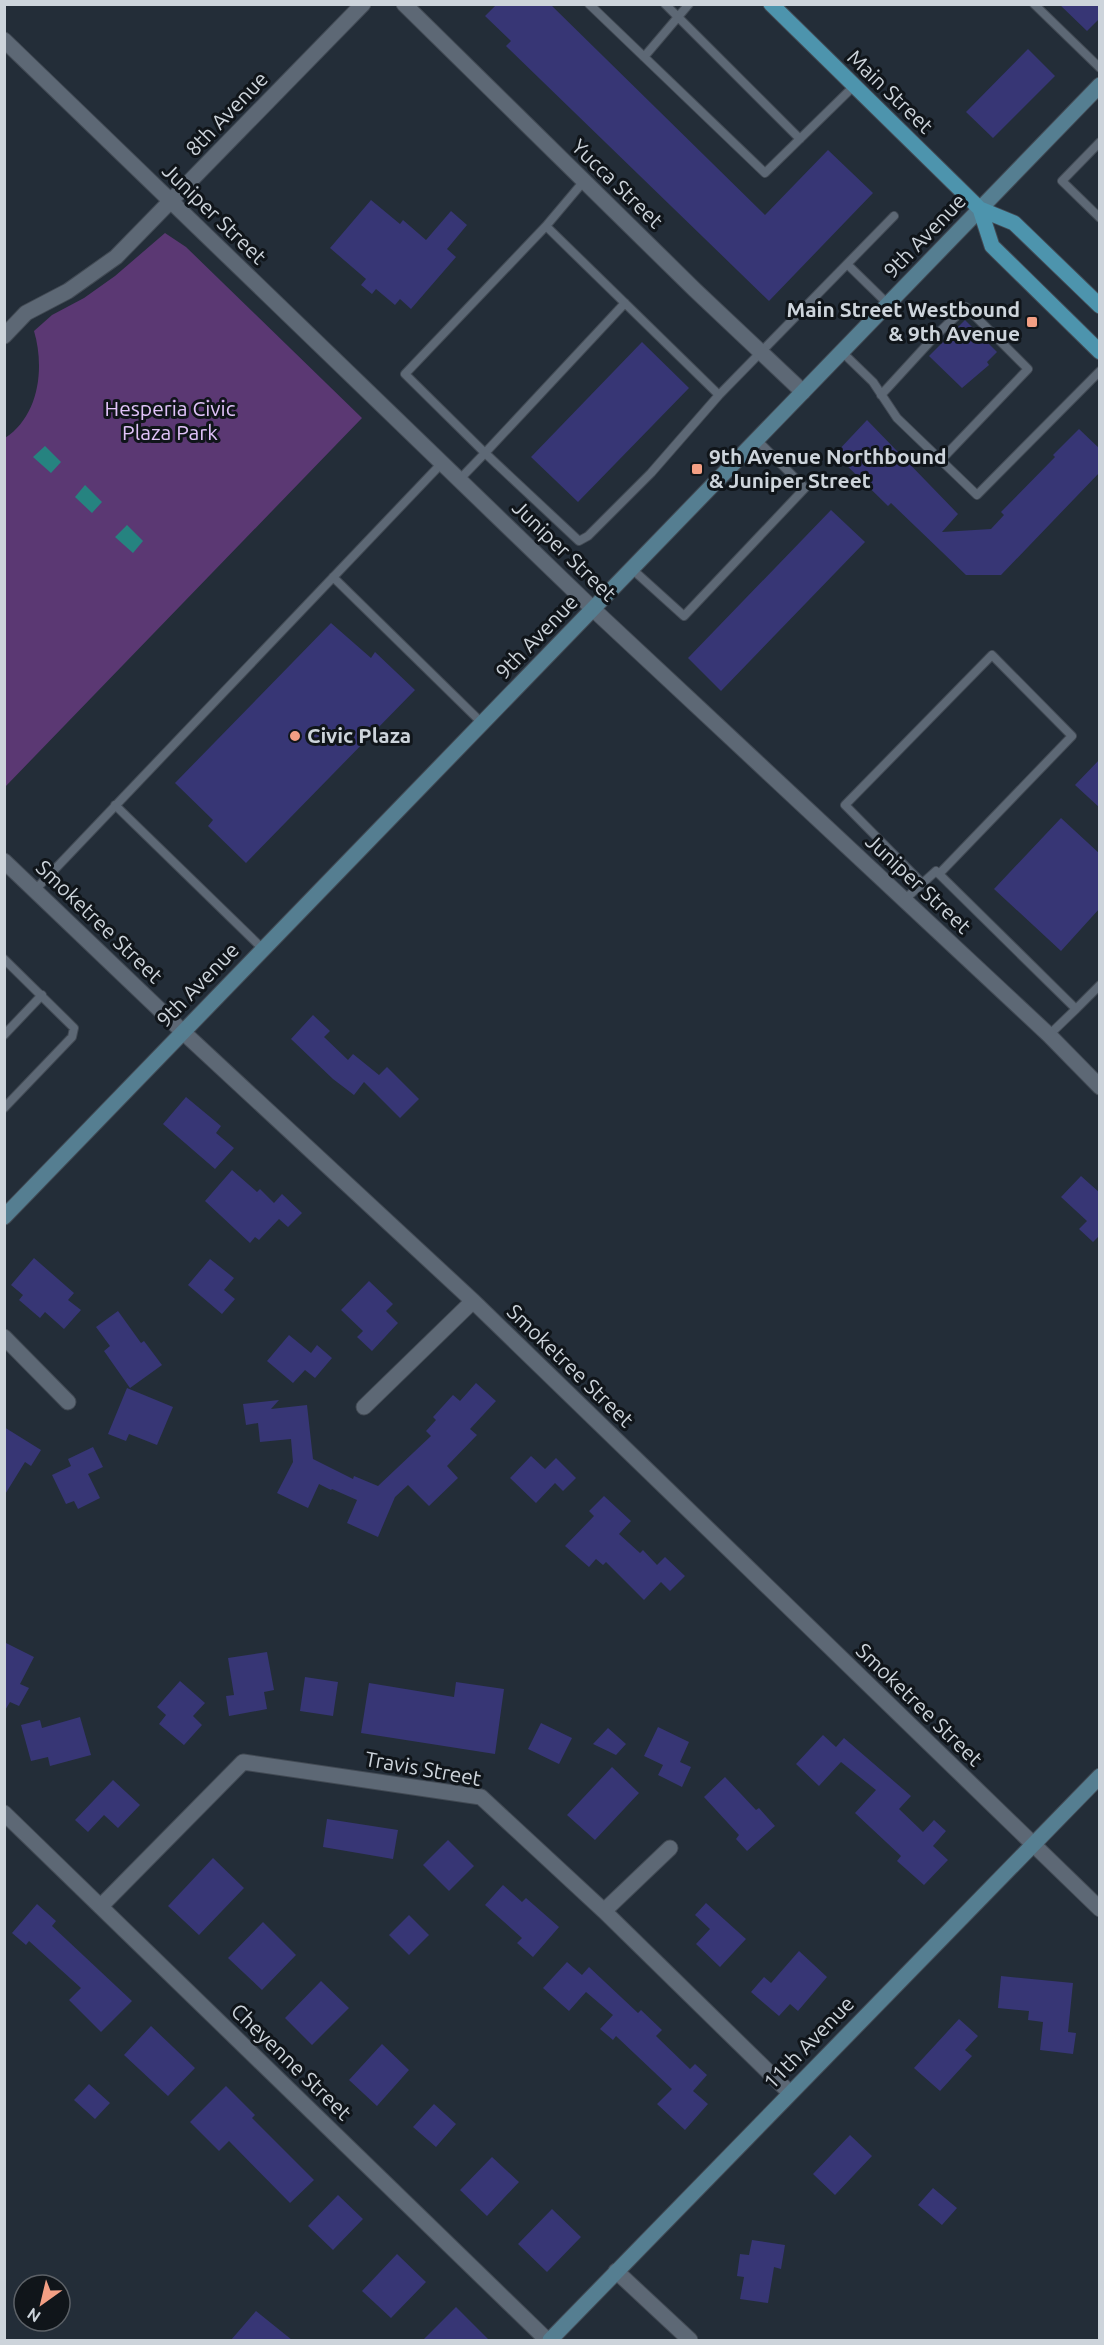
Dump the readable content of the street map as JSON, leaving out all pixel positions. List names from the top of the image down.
{
  "streets": {
    "main road": ["Main Street"],
    "street": [
      "8th Avenue",
      "Yucca Street",
      "Juniper Street",
      "9th Avenue",
      "Smoketree Street",
      "Travis Street",
      "11th Avenue",
      "Cheyenne Street"
    ]
  },
  "crossings": [
    ["Main Street", "9th Avenue"],
    ["8th Avenue", "Juniper Street"],
    ["Yucca Street", "9th Avenue"],
    ["Juniper Street", "9th Avenue"],
    ["9th Avenue", "Smoketree Street"],
    ["Smoketree Street", "11th Avenue"],
    ["Travis Street", "11th Avenue"],
    ["Travis Street", "Cheyenne Street"],
    ["11th Avenue", "Cheyenne Street"]
  ],
  "parks": ["Hesperia Civic Plaza Park"],
  "places": {
    "transit": ["Main Street Westbound & 9th Avenue", "9th Avenue Northbound & Juniper Street"],
    "other": ["Civic Plaza"]
  },
  "north": "bottom left"
}
